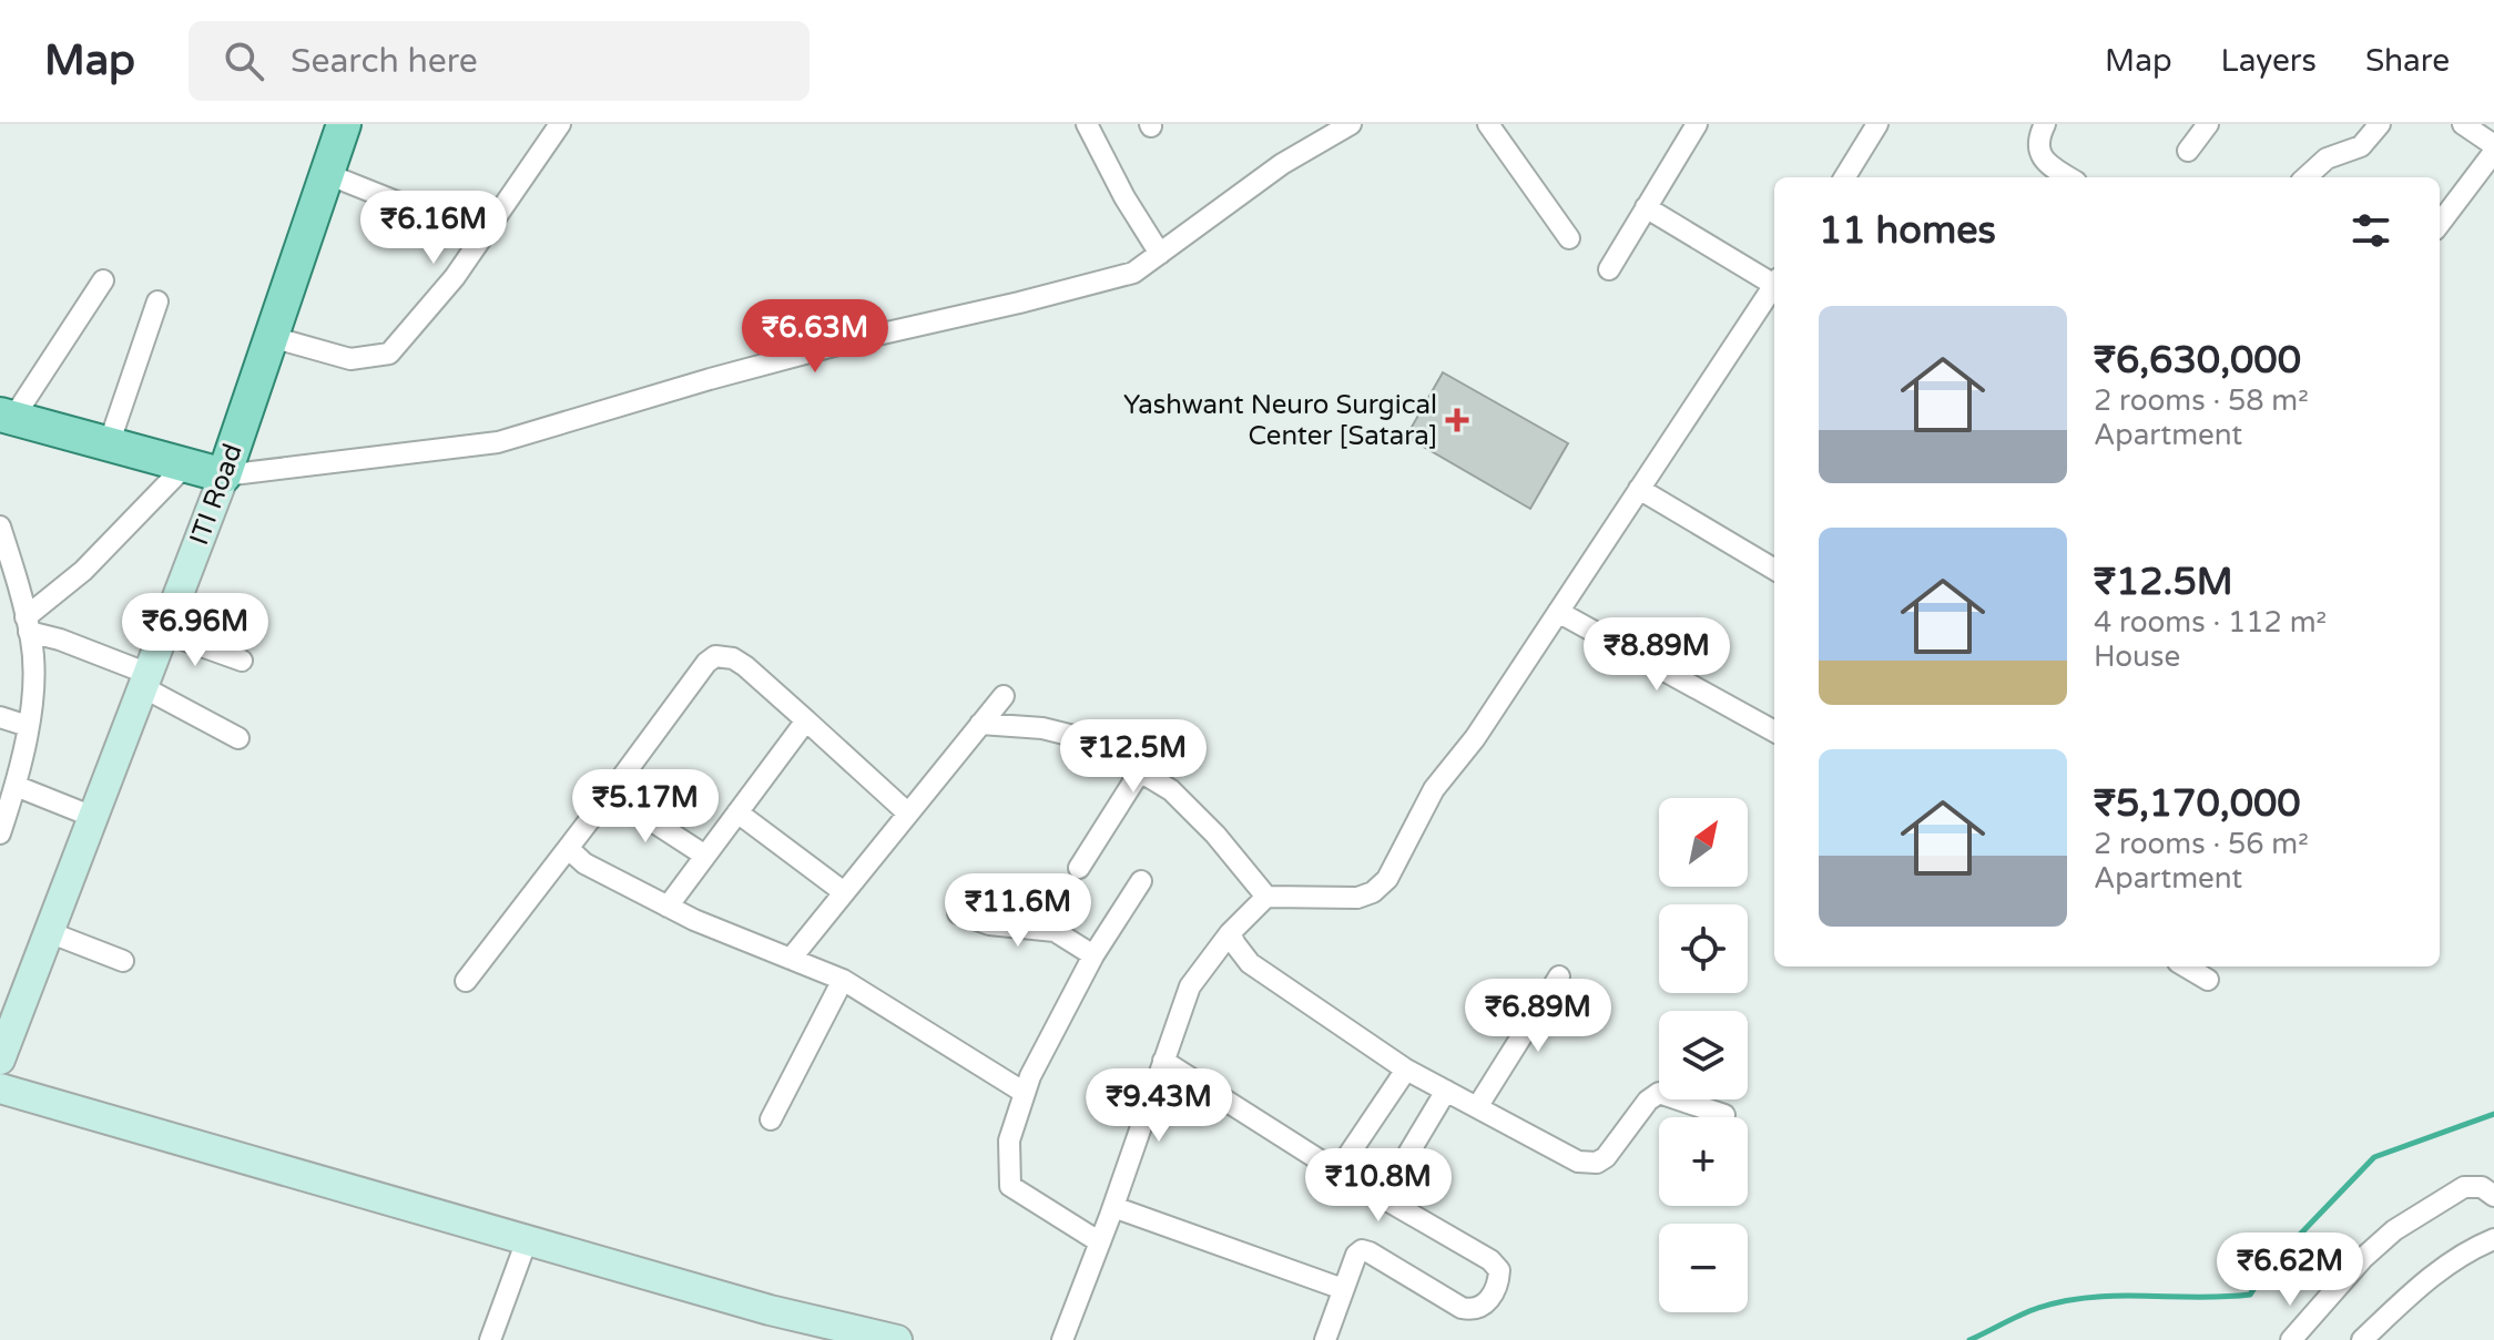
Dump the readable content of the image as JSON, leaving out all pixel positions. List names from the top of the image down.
{
  "streets": {
    "main road": ["ITI Road"]
  },
  "places": {
    "health": ["Yashwant Neuro Surgical Center [Satara]"]
  },
  "north": "top right",
  "page": {
    "header": "Map",
    "search": "Search here",
    "nav": ["Map", "Layers", "Share"],
    "heading": "11 homes",
    "price": [
      "₹6.16M",
      "₹6.63M",
      "₹6.96M",
      "₹8.89M",
      "₹12.5M",
      "₹5.17M",
      "₹11.6M",
      "₹6.89M",
      "₹9.43M",
      "₹10.8M",
      "₹6.62M"
    ],
    "list": [
      {
        "name": "₹6,630,000",
        "note": "2 rooms · 58 m² · Apartment"
      },
      {
        "name": "₹12.5M",
        "note": "4 rooms · 112 m² · House"
      },
      {
        "name": "₹5,170,000",
        "note": "2 rooms · 56 m² · Apartment"
      }
    ],
    "map_buttons": ["+", "−"]
  }
}
